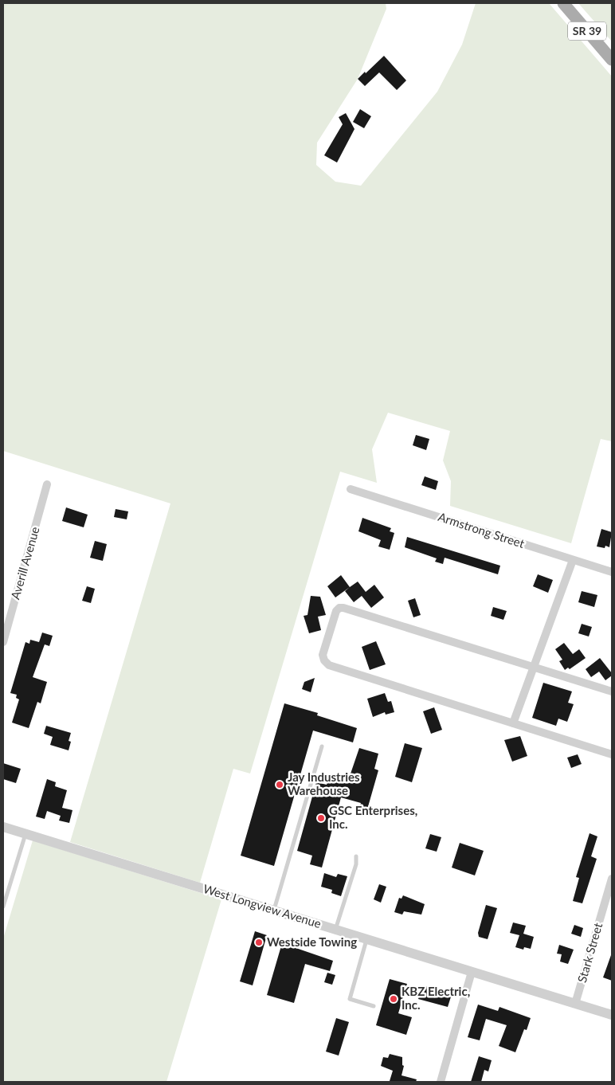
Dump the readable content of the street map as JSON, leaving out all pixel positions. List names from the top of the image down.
{
  "streets": {
    "main road": ["SR 39"],
    "street": [
      "Armstrong Street",
      "Averill Avenue",
      "West Longview Avenue",
      "Stark Street"
    ]
  },
  "crossings": [
    ["West Longview Avenue", "Stark Street"]
  ],
  "places": [
    "Jay Industries Warehouse",
    "GSC Enterprises, Inc.",
    "Westside Towing",
    "KBZ Electric, Inc."
  ]
}
